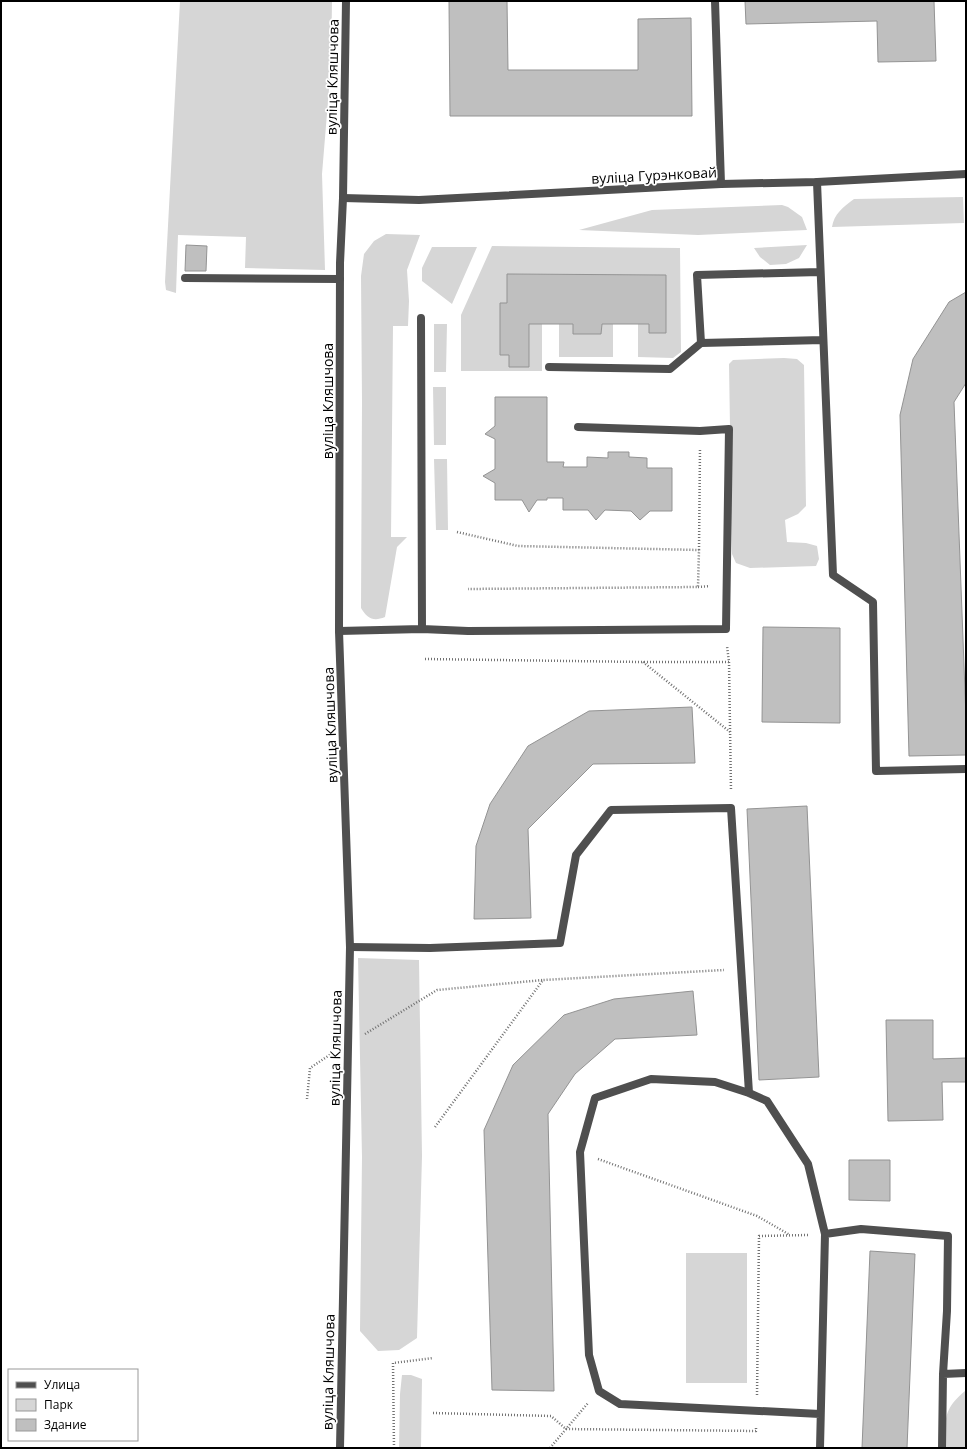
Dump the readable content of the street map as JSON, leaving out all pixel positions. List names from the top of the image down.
{
  "streets": {
    "street": ["вуліца Кляшчова", "вуліца Гурэнковай"]
  },
  "crossings": [
    ["вуліца Кляшчова", "вуліца Гурэнковай"]
  ],
  "legend": ["Улица", "Парк", "Здание"]
}
